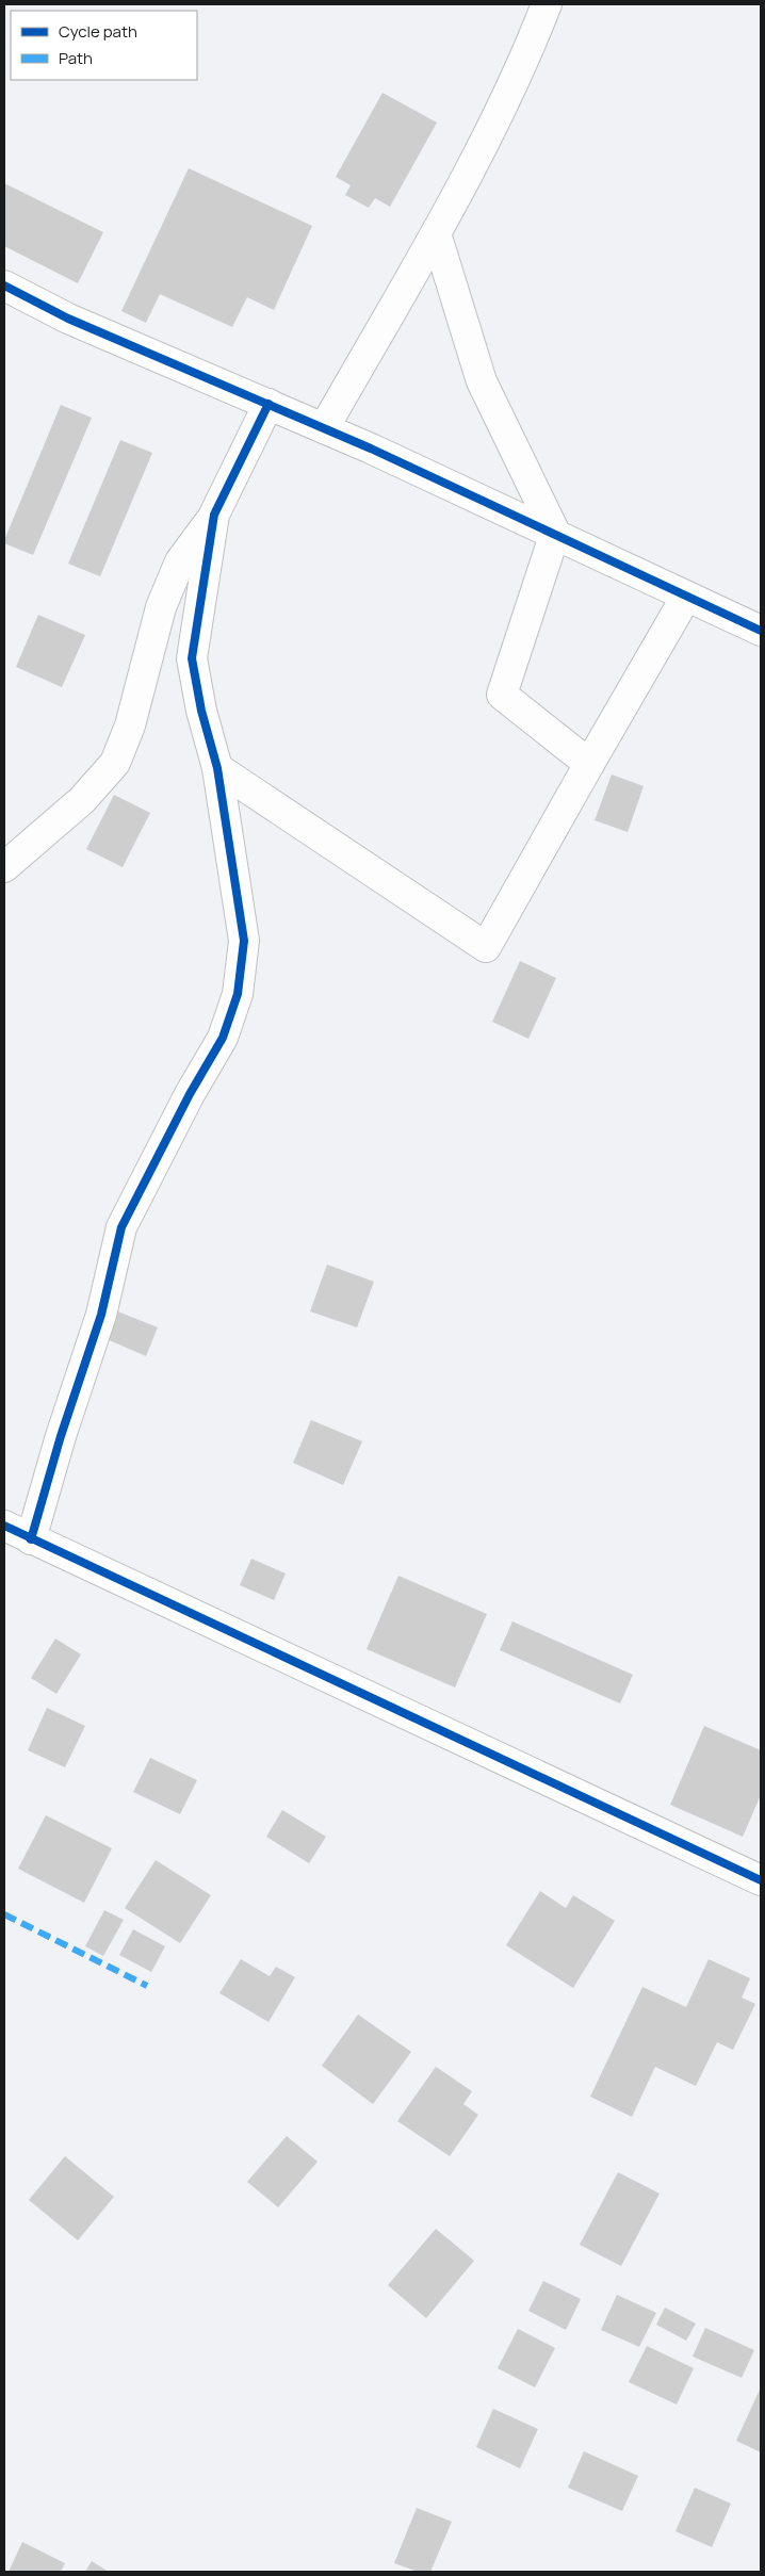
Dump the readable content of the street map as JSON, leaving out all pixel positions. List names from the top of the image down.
{
  "legend": ["Cycle path", "Path"]
}
